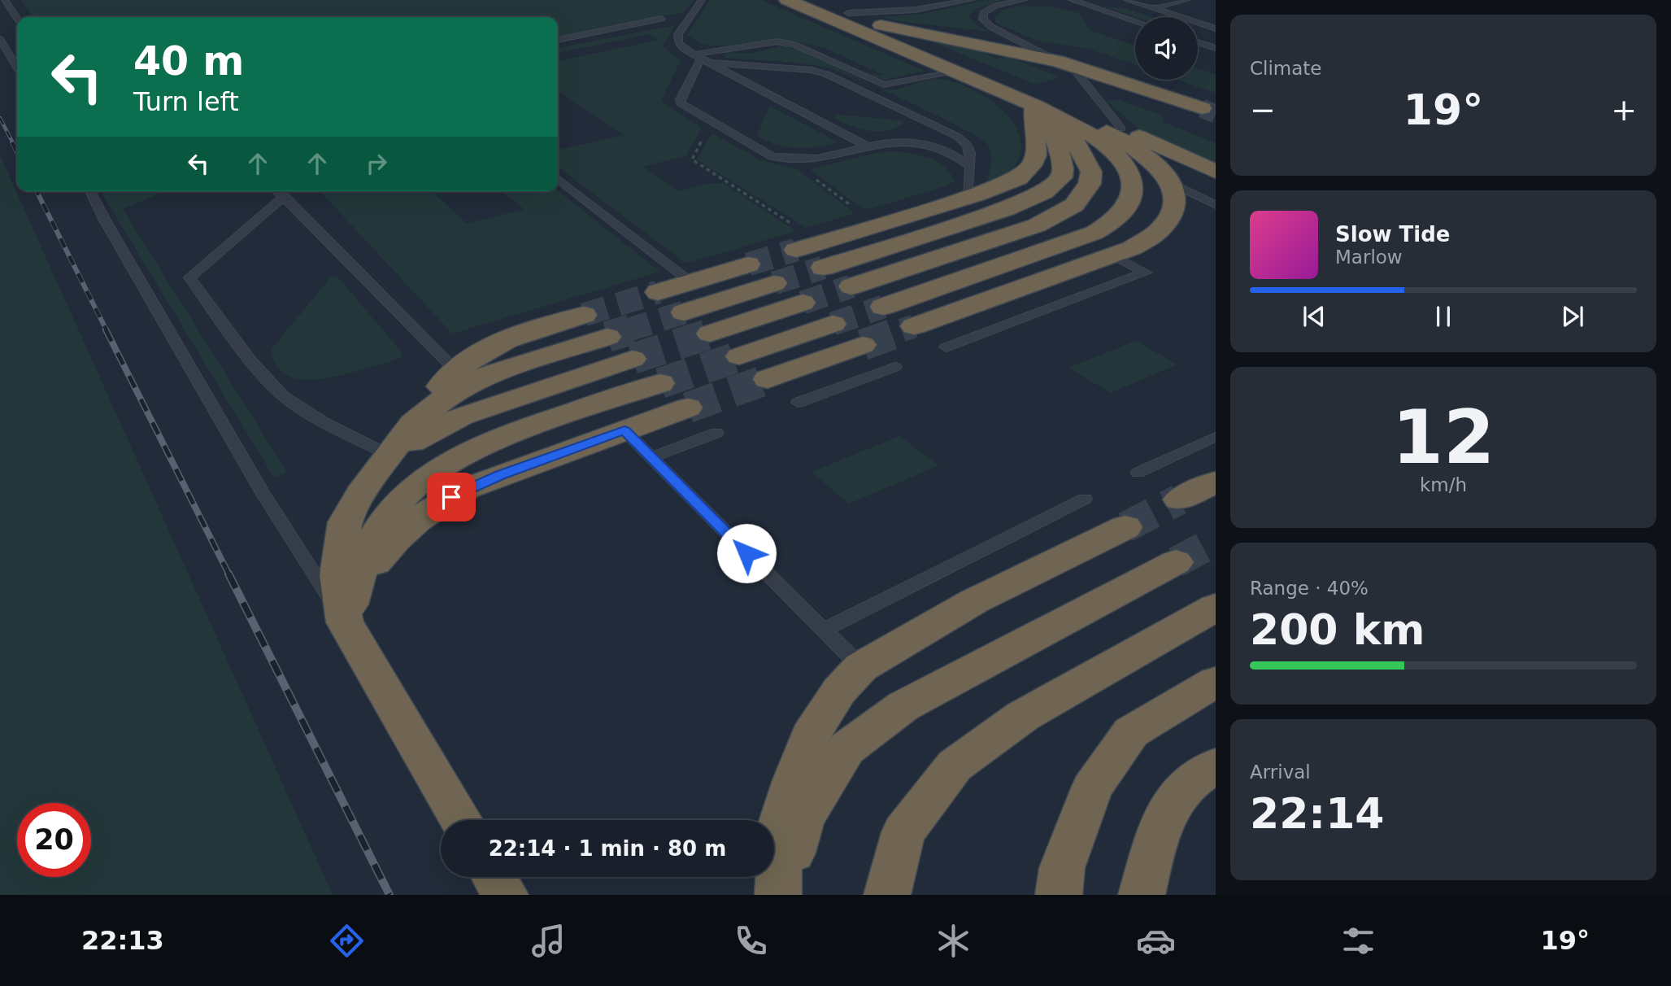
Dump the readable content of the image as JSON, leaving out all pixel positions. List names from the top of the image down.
{
  "page": {
    "tile": [
      "Climate",
      ["12", "km/h"],
      ["Range · 40%", "200 km"],
      ["Arrival", "22:14"]
    ],
    "turn": ["40 m", "Turn left"],
    "heat": ["−", "19°", "+"],
    "song": ["Slow Tide", "Marlow"],
    "limit": "20",
    "trip": "22:14 · 1 min · 80 m",
    "tabs": ["22:13", "19°"]
  }
}
